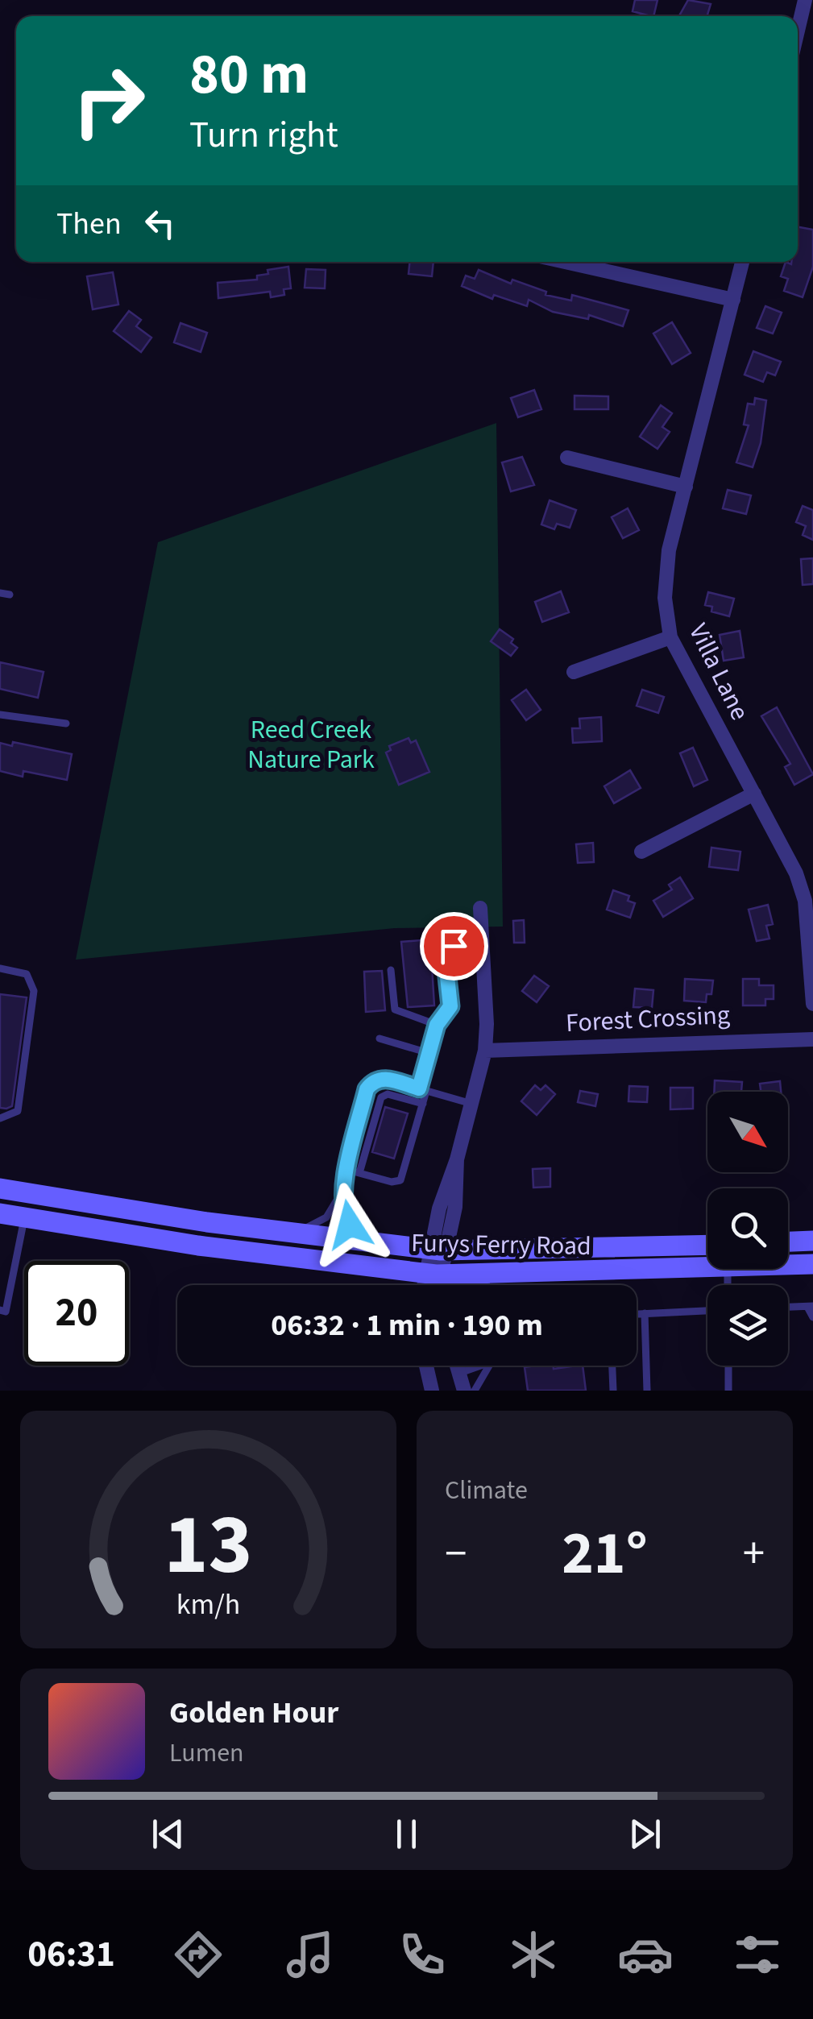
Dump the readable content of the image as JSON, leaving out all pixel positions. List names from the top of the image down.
{
  "streets": {
    "main road": ["Furys Ferry Road"],
    "street": ["Villa Lane", "Forest Crossing"]
  },
  "parks": ["Reed Creek Nature Park"],
  "north": "bottom right",
  "page": {
    "turn": ["80 m", "Turn right"],
    "then": "Then",
    "limit": "20",
    "trip": "06:32 · 1 min · 190 m",
    "tile": "Climate",
    "heat": ["−", "21°", "+"],
    "song": ["Golden Hour", "Lumen"],
    "tabs": "06:31",
    "gauge": ["13", "km/h"]
  }
}
